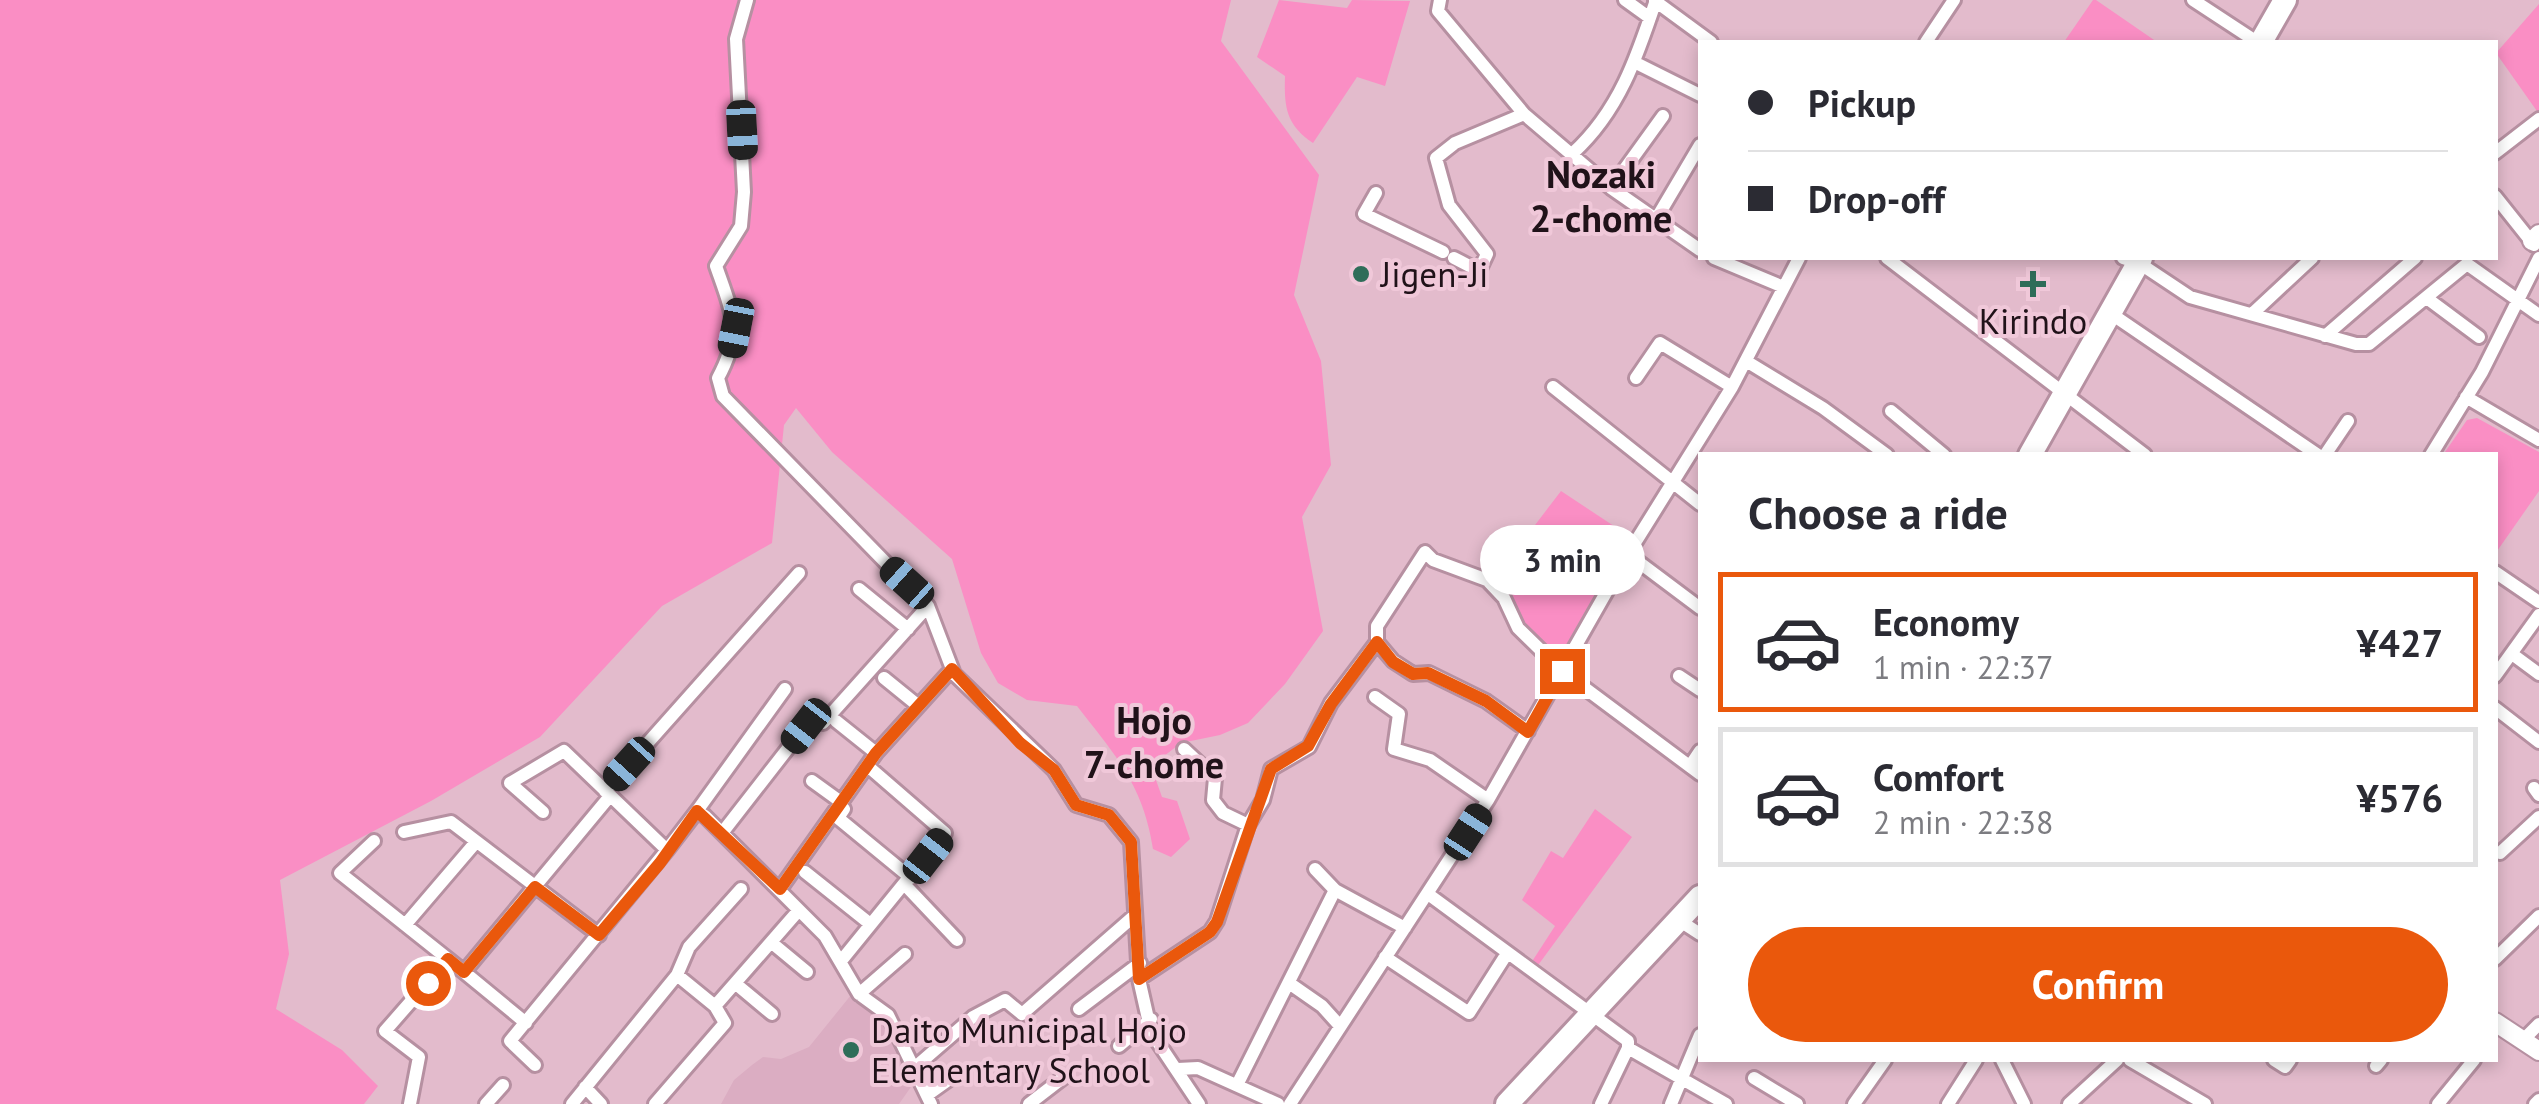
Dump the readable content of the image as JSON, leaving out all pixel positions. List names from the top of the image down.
{
  "districts": ["Nozaki 2-chome", "Hojo 7-chome"],
  "places": {
    "other": ["Jigen-Ji", "Daito Municipal Hojo Elementary School"],
    "health": ["Kirindo"]
  },
  "page": {
    "banner": ["Pickup", "Drop-off"],
    "heading": "Choose a ride",
    "bubble": "3 min",
    "list": [
      {
        "name": "Economy",
        "note": "1 min · 22:37",
        "value": "¥427"
      },
      {
        "name": "Comfort",
        "note": "2 min · 22:38",
        "value": "¥576"
      }
    ],
    "buttons": "Confirm"
  }
}
